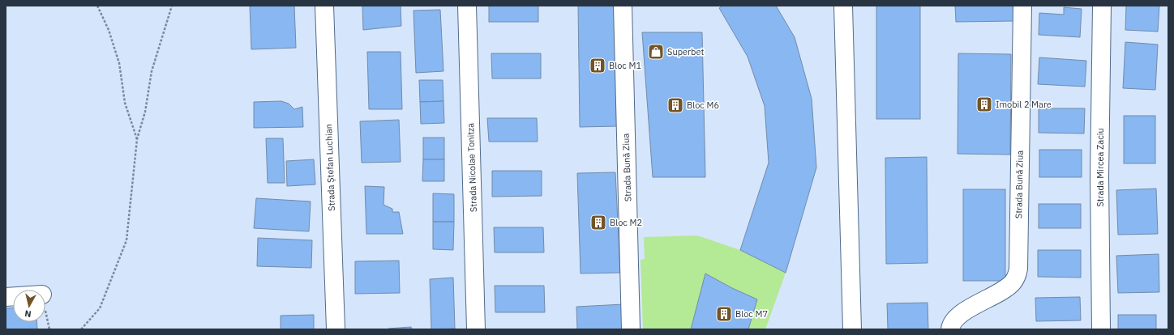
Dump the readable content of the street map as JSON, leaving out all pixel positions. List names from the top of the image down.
{
  "streets": {
    "lane": [
      "Strada Ștefan Luchian",
      "Strada Nicolae Tonitza",
      "Strada Bună Ziua",
      "Strada Mircea Zaciu"
    ]
  },
  "places": {
    "shop": ["Superbet"],
    "building": [
      "Bloc M1",
      "Imobil 2 Mare",
      "Bloc M6",
      "Bloc M2",
      "Bloc M7"
    ]
  },
  "north": "bottom"
}
